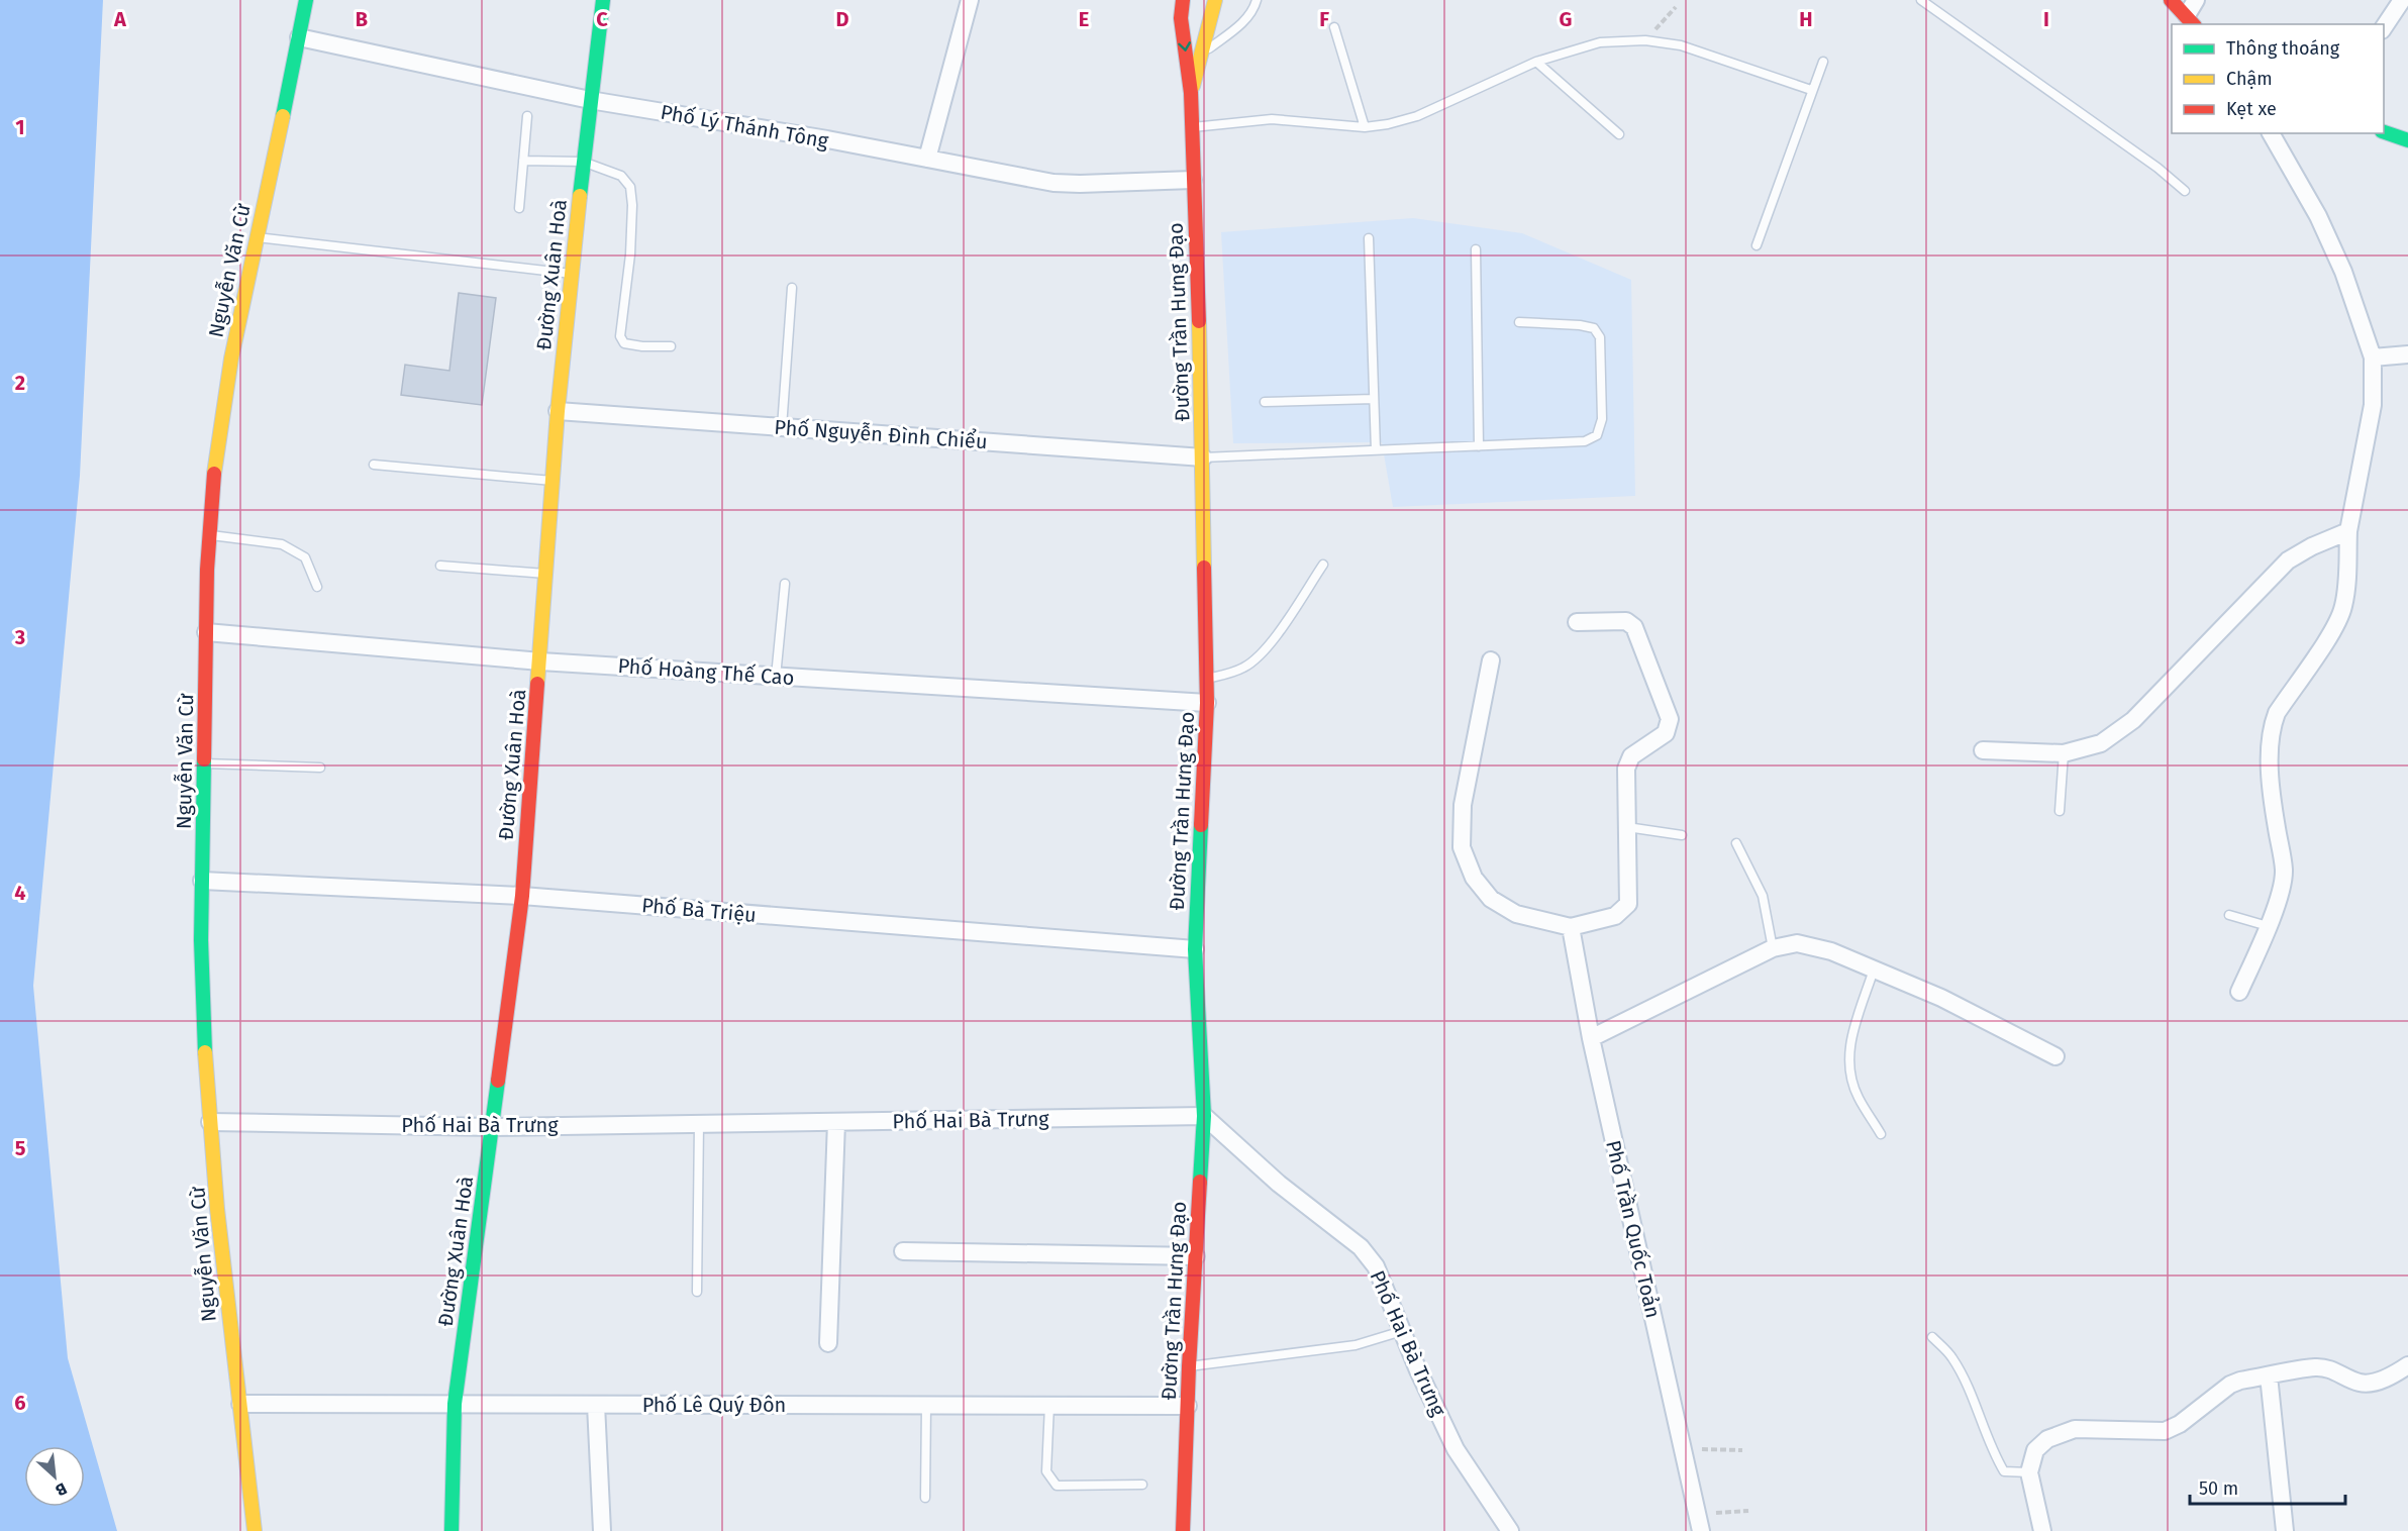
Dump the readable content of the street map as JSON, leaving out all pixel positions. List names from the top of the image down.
{
  "streets": {
    "street": [
      "Phố Lý Thánh Tông",
      "Nguyễn Văn Cừ",
      "Đường Xuân Hoà",
      "Đường Trần Hưng Đạo",
      "Phố Nguyễn Đình Chiểu",
      "Phố Hoàng Thế Cao",
      "Phố Bà Triệu",
      "Phố Hai Bà Trưng",
      "Phố Trần Quốc Toản",
      "Phố Lê Quý Đôn"
    ]
  },
  "crossings": [
    ["Phố Lý Thánh Tông", "Nguyễn Văn Cừ"],
    ["Phố Lý Thánh Tông", "Đường Xuân Hoà"],
    ["Phố Lý Thánh Tông", "Đường Trần Hưng Đạo"],
    ["Nguyễn Văn Cừ", "Phố Hoàng Thế Cao"],
    ["Nguyễn Văn Cừ", "Phố Bà Triệu"],
    ["Nguyễn Văn Cừ", "Phố Hai Bà Trưng"],
    ["Nguyễn Văn Cừ", "Phố Lê Quý Đôn"],
    ["Đường Xuân Hoà", "Phố Nguyễn Đình Chiểu"],
    ["Đường Xuân Hoà", "Phố Hoàng Thế Cao"],
    ["Đường Xuân Hoà", "Phố Bà Triệu"],
    ["Đường Xuân Hoà", "Phố Hai Bà Trưng"],
    ["Đường Xuân Hoà", "Phố Lê Quý Đôn"],
    ["Đường Trần Hưng Đạo", "Phố Nguyễn Đình Chiểu"],
    ["Đường Trần Hưng Đạo", "Phố Hoàng Thế Cao"],
    ["Đường Trần Hưng Đạo", "Phố Bà Triệu"],
    ["Đường Trần Hưng Đạo", "Phố Hai Bà Trưng"],
    ["Đường Trần Hưng Đạo", "Phố Lê Quý Đôn"]
  ],
  "legend": ["Thông thoáng", "Chậm", "Kẹt xe"],
  "scale_bar": "50 m",
  "north": "bottom right",
  "grid": {
    "columns": [
      "A",
      "B",
      "C",
      "D",
      "E",
      "F",
      "G",
      "H",
      "I"
    ],
    "rows": [
      "1",
      "2",
      "3",
      "4",
      "5",
      "6"
    ]
  }
}
